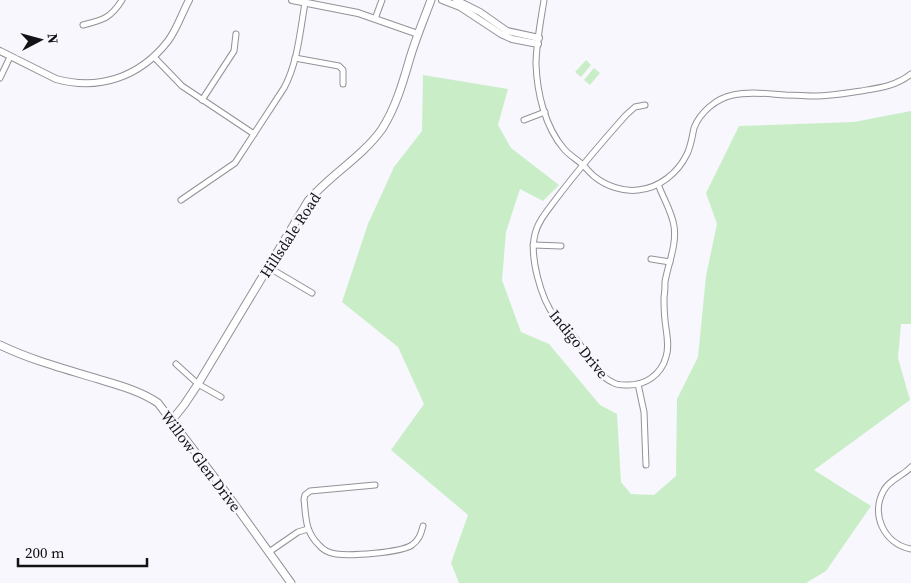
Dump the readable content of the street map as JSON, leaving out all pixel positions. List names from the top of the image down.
{
  "streets": {
    "main road": ["Hillsdale Road", "Willow Glen Drive"],
    "street": ["Indigo Drive"]
  },
  "crossings": [
    ["Hillsdale Road", "Willow Glen Drive"]
  ],
  "scale_bar": "200 m",
  "north": "right"
}
